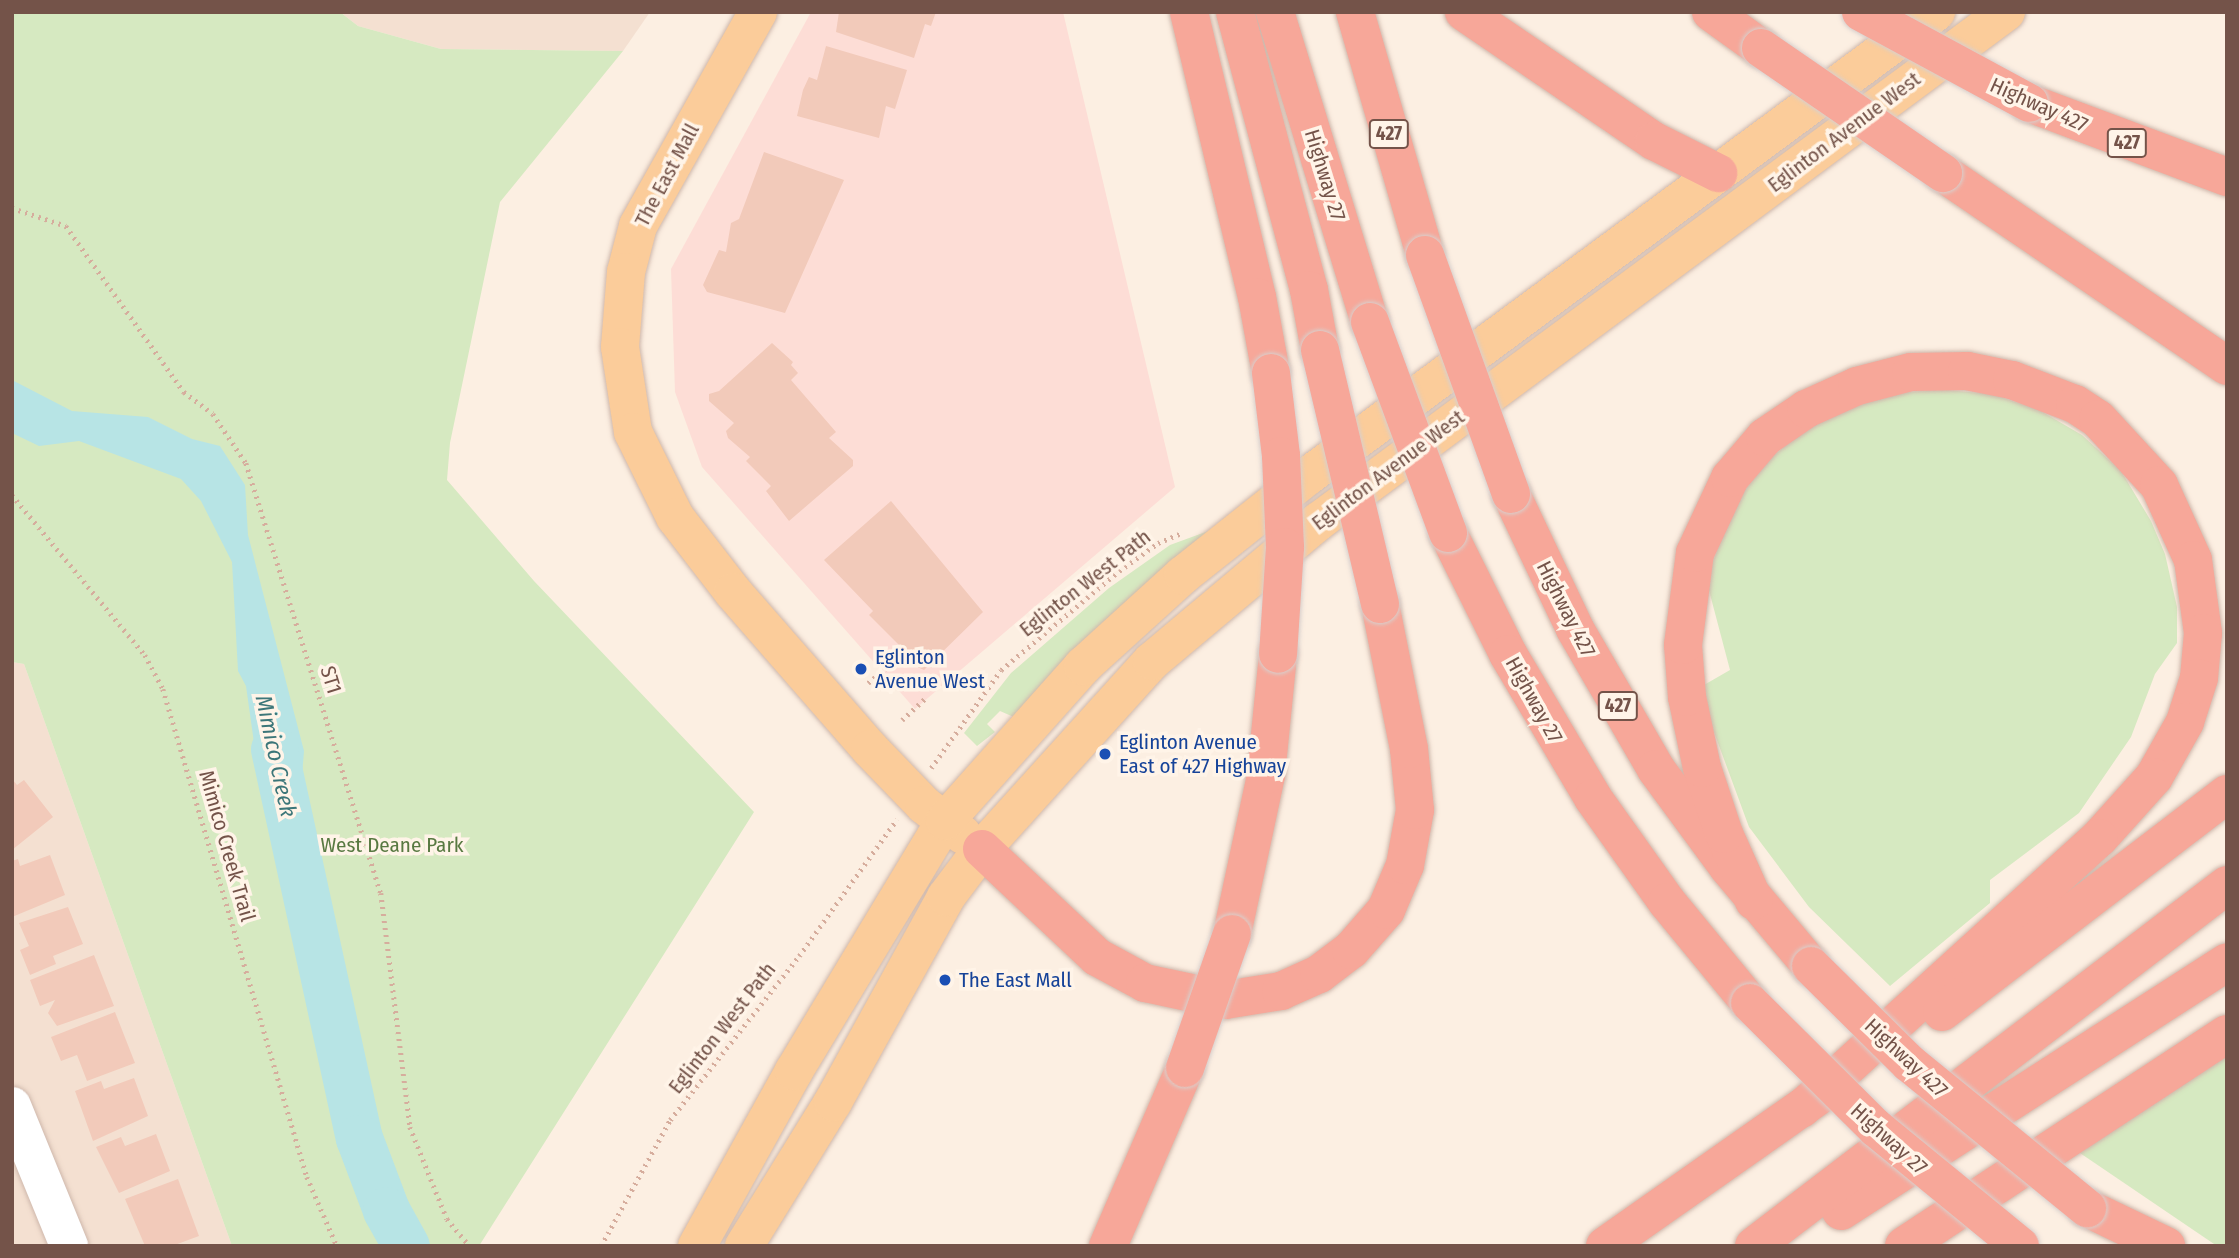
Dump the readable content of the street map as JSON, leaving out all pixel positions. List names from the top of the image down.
{
  "streets": {
    "highway": ["Highway 427", "427", "Highway 27"],
    "main road": ["Eglinton Avenue West", "The East Mall"],
    "path": ["Eglinton West Path", "ST1", "Mimico Creek Trail"]
  },
  "crossings": [
    ["Eglinton Avenue West", "The East Mall"]
  ],
  "water": ["Mimico Creek"],
  "parks": ["West Deane Park"],
  "places": ["Eglinton Avenue West", "Eglinton Avenue East of 427 Highway", "The East Mall"]
}
